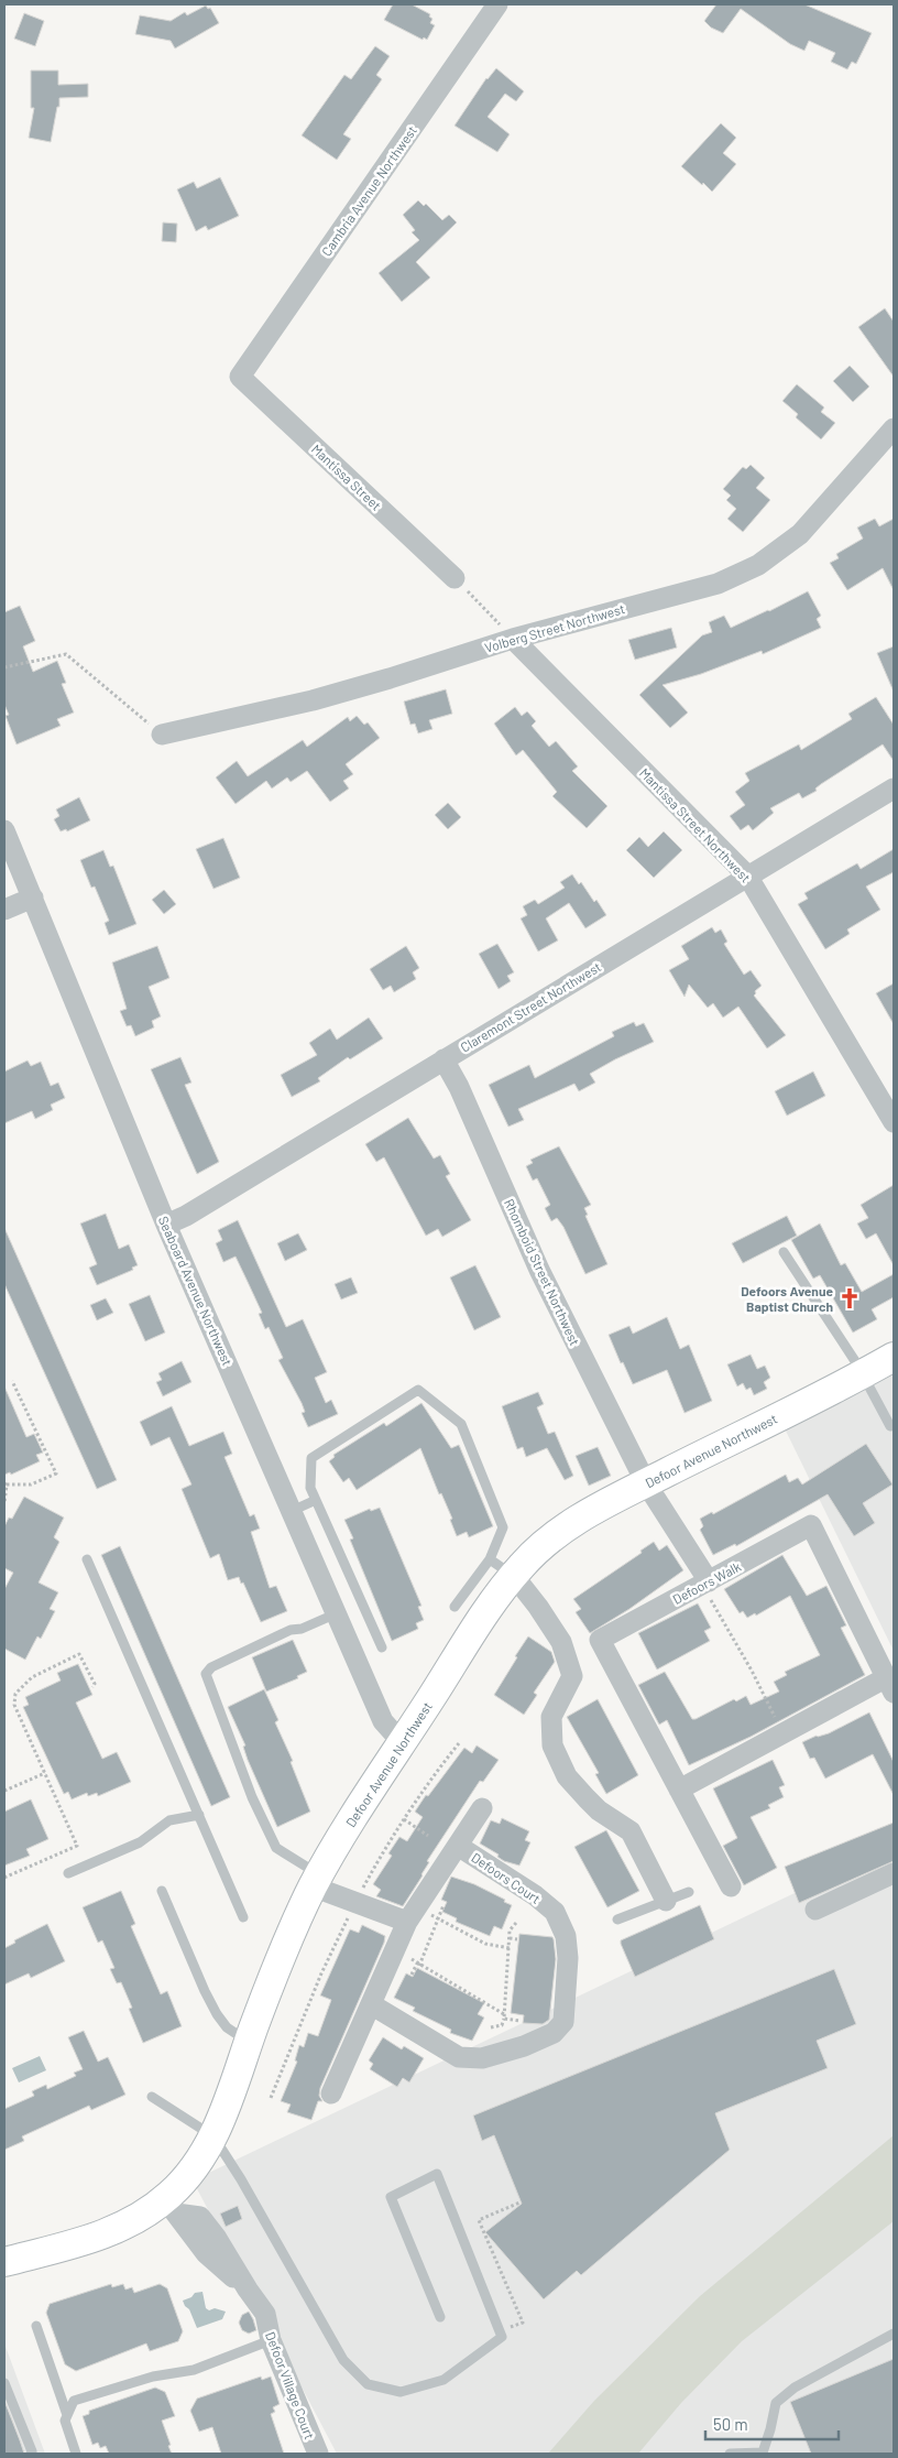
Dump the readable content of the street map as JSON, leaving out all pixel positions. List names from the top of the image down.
{
  "streets": {
    "street": [
      "Cambria Avenue Northwest",
      "Mantissa Street",
      "Volberg Street Northwest",
      "Mantissa Street Northwest",
      "Claremont Street Northwest",
      "Rhomboid Street Northwest",
      "Seaboard Avenue Northwest",
      "Defoor Avenue Northwest",
      "Defoors Walk",
      "Defoors Court",
      "Defoor Village Court"
    ]
  },
  "crossings": [
    ["Cambria Avenue Northwest", "Mantissa Street"],
    ["Volberg Street Northwest", "Mantissa Street Northwest"],
    ["Mantissa Street Northwest", "Claremont Street Northwest"],
    ["Claremont Street Northwest", "Rhomboid Street Northwest"],
    ["Claremont Street Northwest", "Seaboard Avenue Northwest"],
    ["Rhomboid Street Northwest", "Defoor Avenue Northwest"],
    ["Rhomboid Street Northwest", "Defoors Walk"],
    ["Seaboard Avenue Northwest", "Defoor Avenue Northwest"],
    ["Defoor Avenue Northwest", "Defoor Village Court"]
  ],
  "places": {
    "church": ["Defoors Avenue Baptist Church"]
  },
  "scale_bar": "50 m"
}
